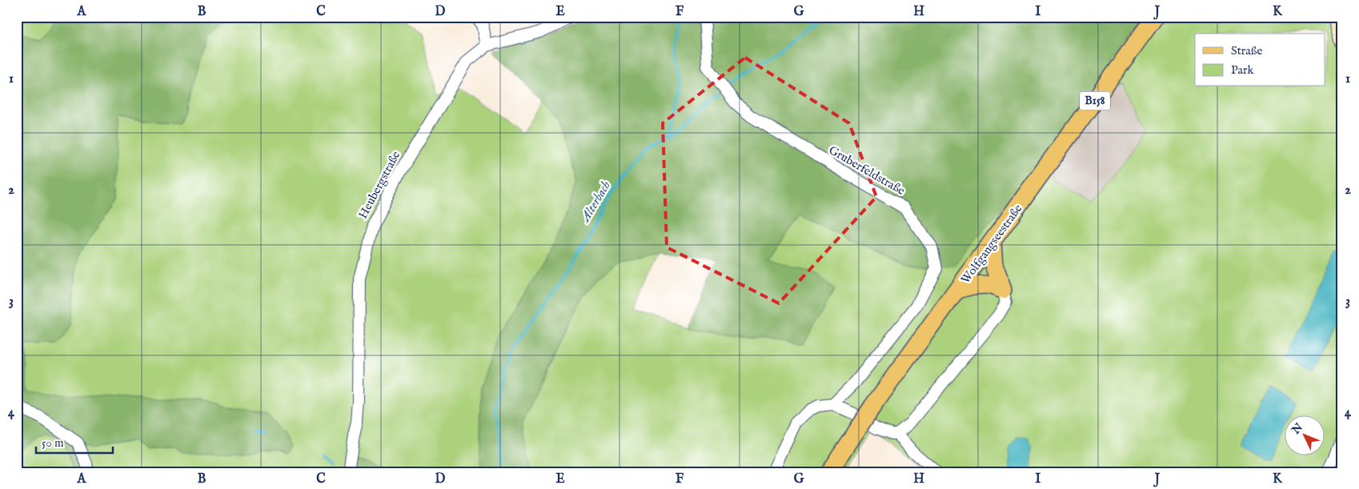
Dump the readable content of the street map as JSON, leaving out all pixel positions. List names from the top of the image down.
{
  "streets": {
    "main road": ["B158", "Wolfgangseestraße"],
    "street": ["Gruberfeldstraße", "Heubergstraße"]
  },
  "water": ["Alterbach"],
  "legend": ["Straße", "Park"],
  "scale_bar": "50 m",
  "north": "top left",
  "grid": {
    "columns": [
      "A",
      "B",
      "C",
      "D",
      "E",
      "F",
      "G",
      "H",
      "I",
      "J",
      "K"
    ],
    "rows": [
      "1",
      "2",
      "3",
      "4"
    ]
  }
}
